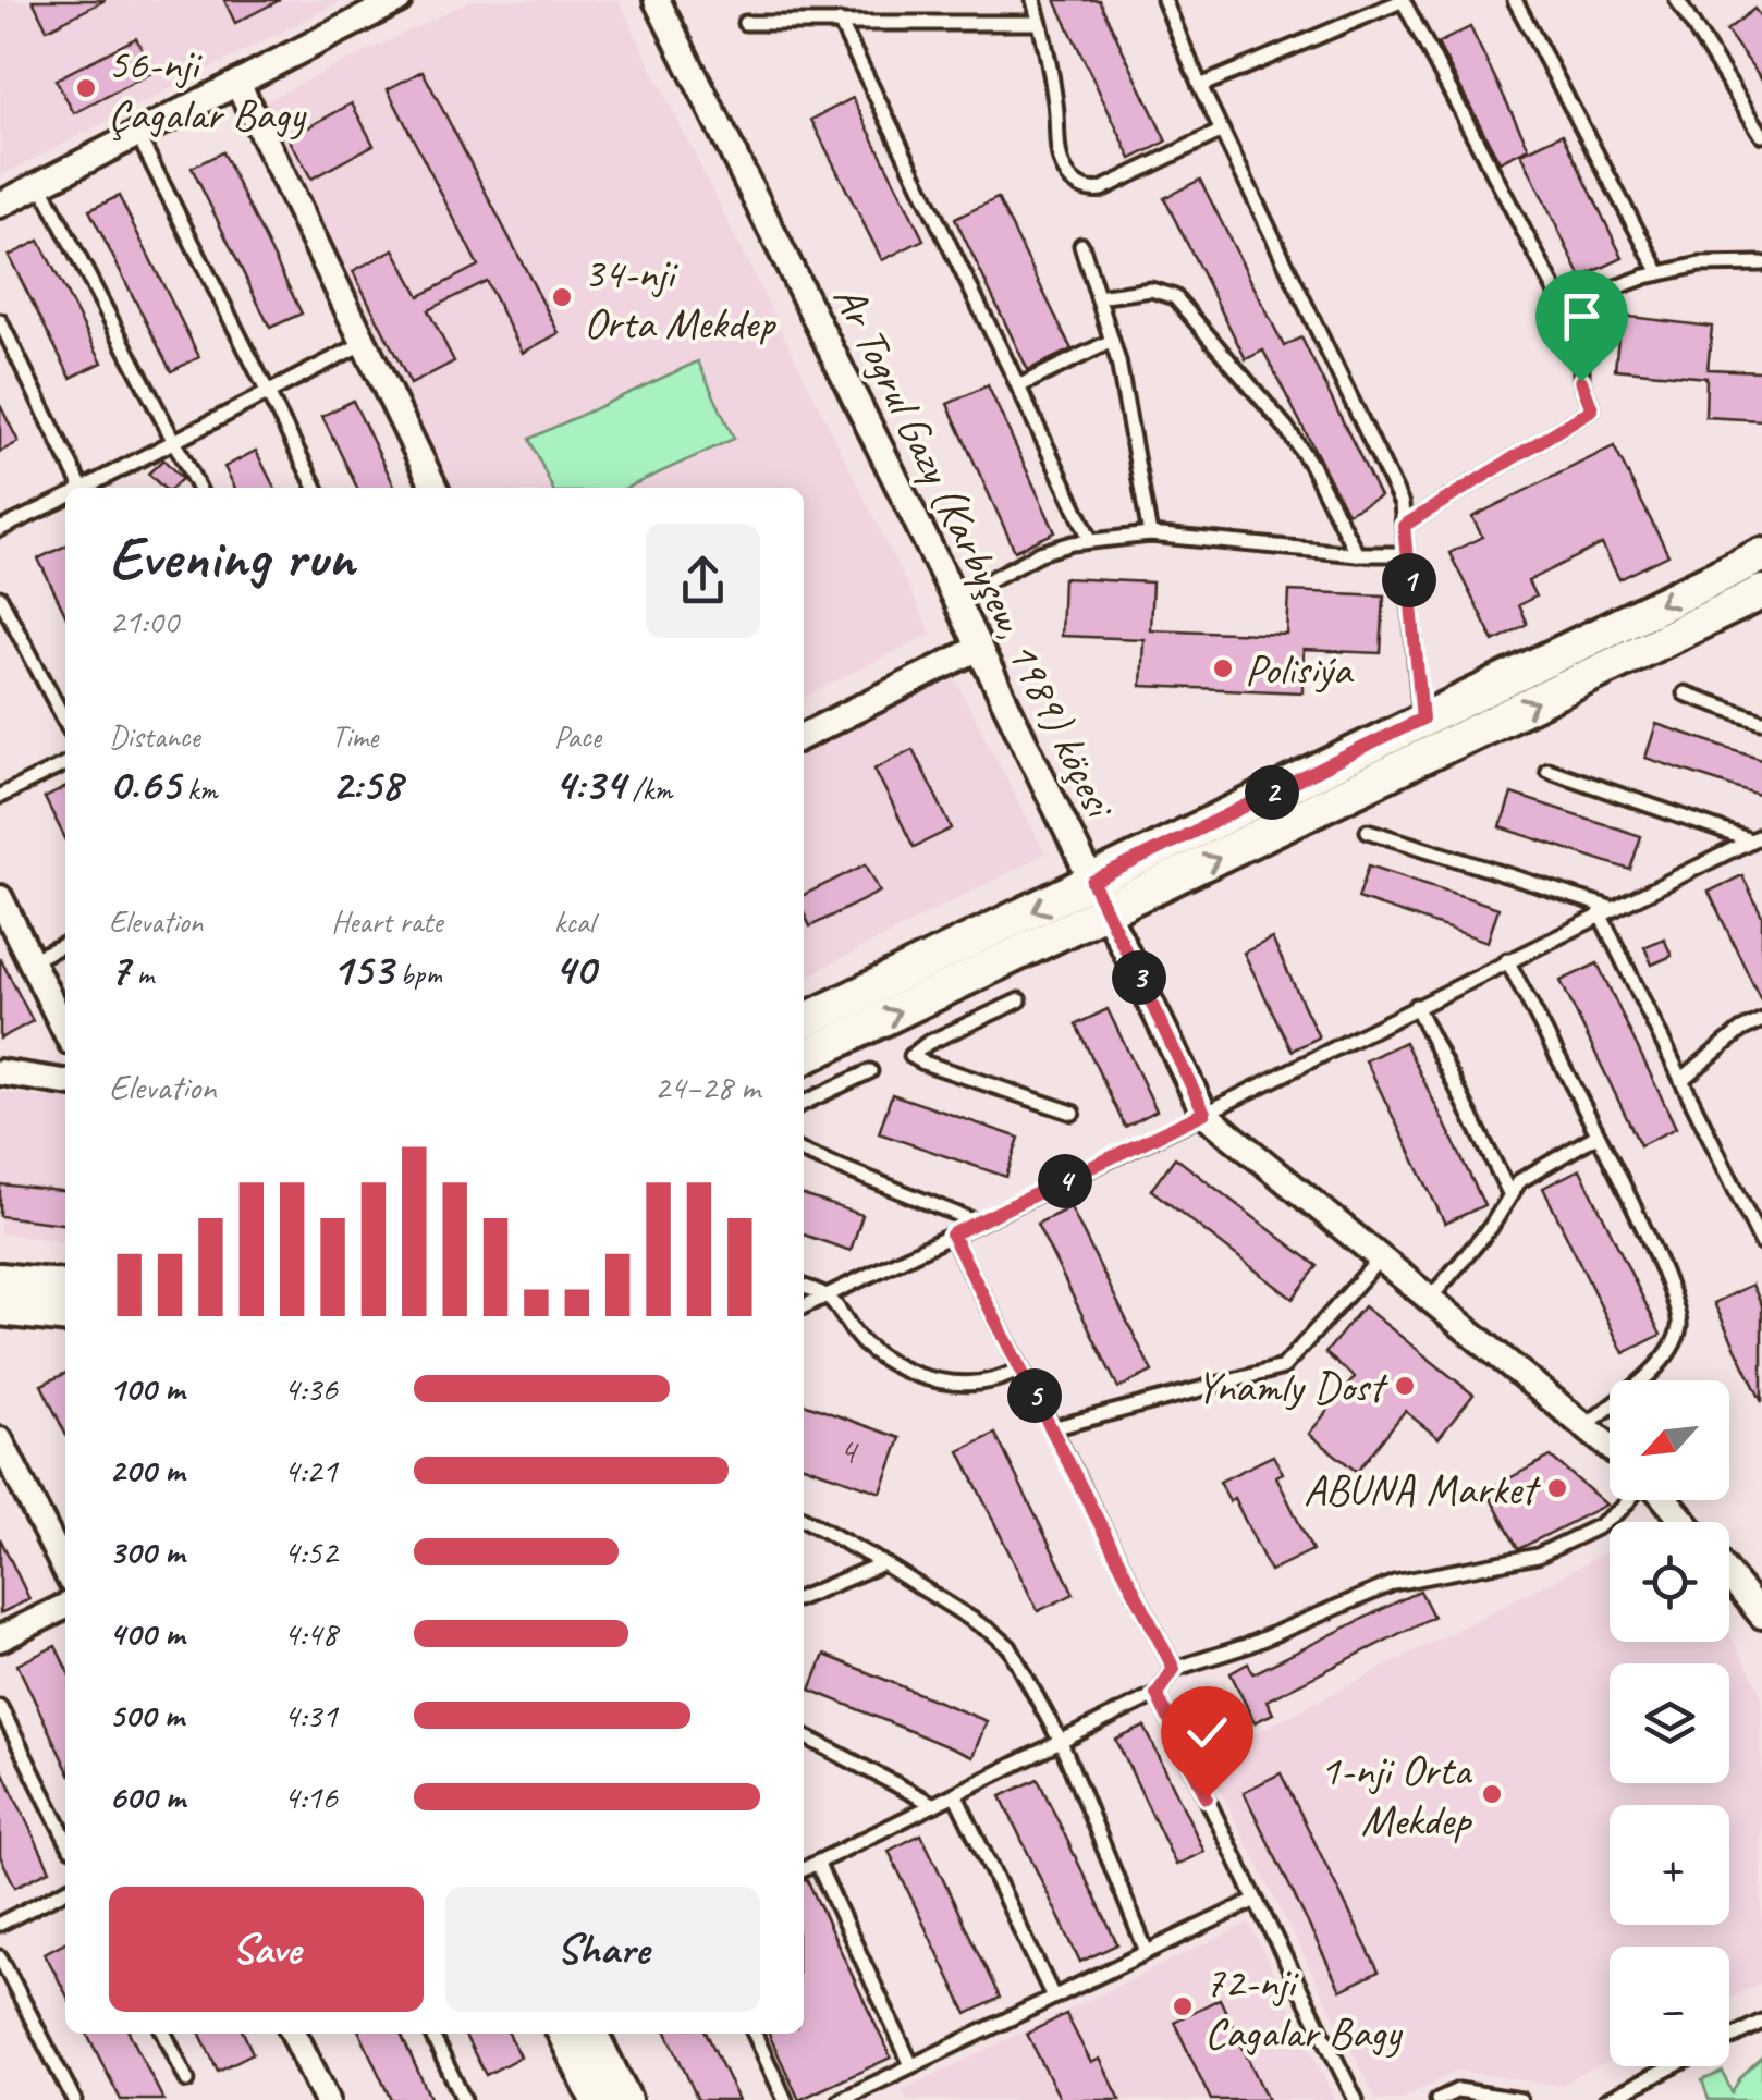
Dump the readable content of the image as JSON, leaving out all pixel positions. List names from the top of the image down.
{
  "streets": {
    "street": ["Ar Togrul Gazy (Karbyşew, 1989) köçesi"]
  },
  "places": [
    "56-nji Çagalar Bagy",
    "34-nji Orta Mekdep",
    "Polisiýa",
    "Ynamly Dost",
    "ABUNA Market",
    "1-nji Orta Mekdep",
    "72-nji Cagalar Bagy"
  ],
  "house_numbers": ["4"],
  "north": "bottom left",
  "page": {
    "heading": ["Evening run", "21:00"],
    "pins": [
      "1",
      "2",
      "3",
      "4",
      "5"
    ],
    "stats": [
      ["Distance", "0.65 km"],
      ["Time", "2:58"],
      ["Pace", "4:34 /km"],
      ["Elevation", "7 m"],
      ["Heart rate", "153 bpm"],
      ["kcal", "40"]
    ],
    "chart": ["Elevation", "24–28 m"],
    "list": [
      {
        "name": "100 m",
        "note": "4:36"
      },
      {
        "name": "200 m",
        "note": "4:21"
      },
      {
        "name": "300 m",
        "note": "4:52"
      },
      {
        "name": "400 m",
        "note": "4:48"
      },
      {
        "name": "500 m",
        "note": "4:31"
      },
      {
        "name": "600 m",
        "note": "4:16"
      }
    ],
    "map_buttons": ["+", "−"],
    "buttons": ["Save", "Share"]
  }
}
